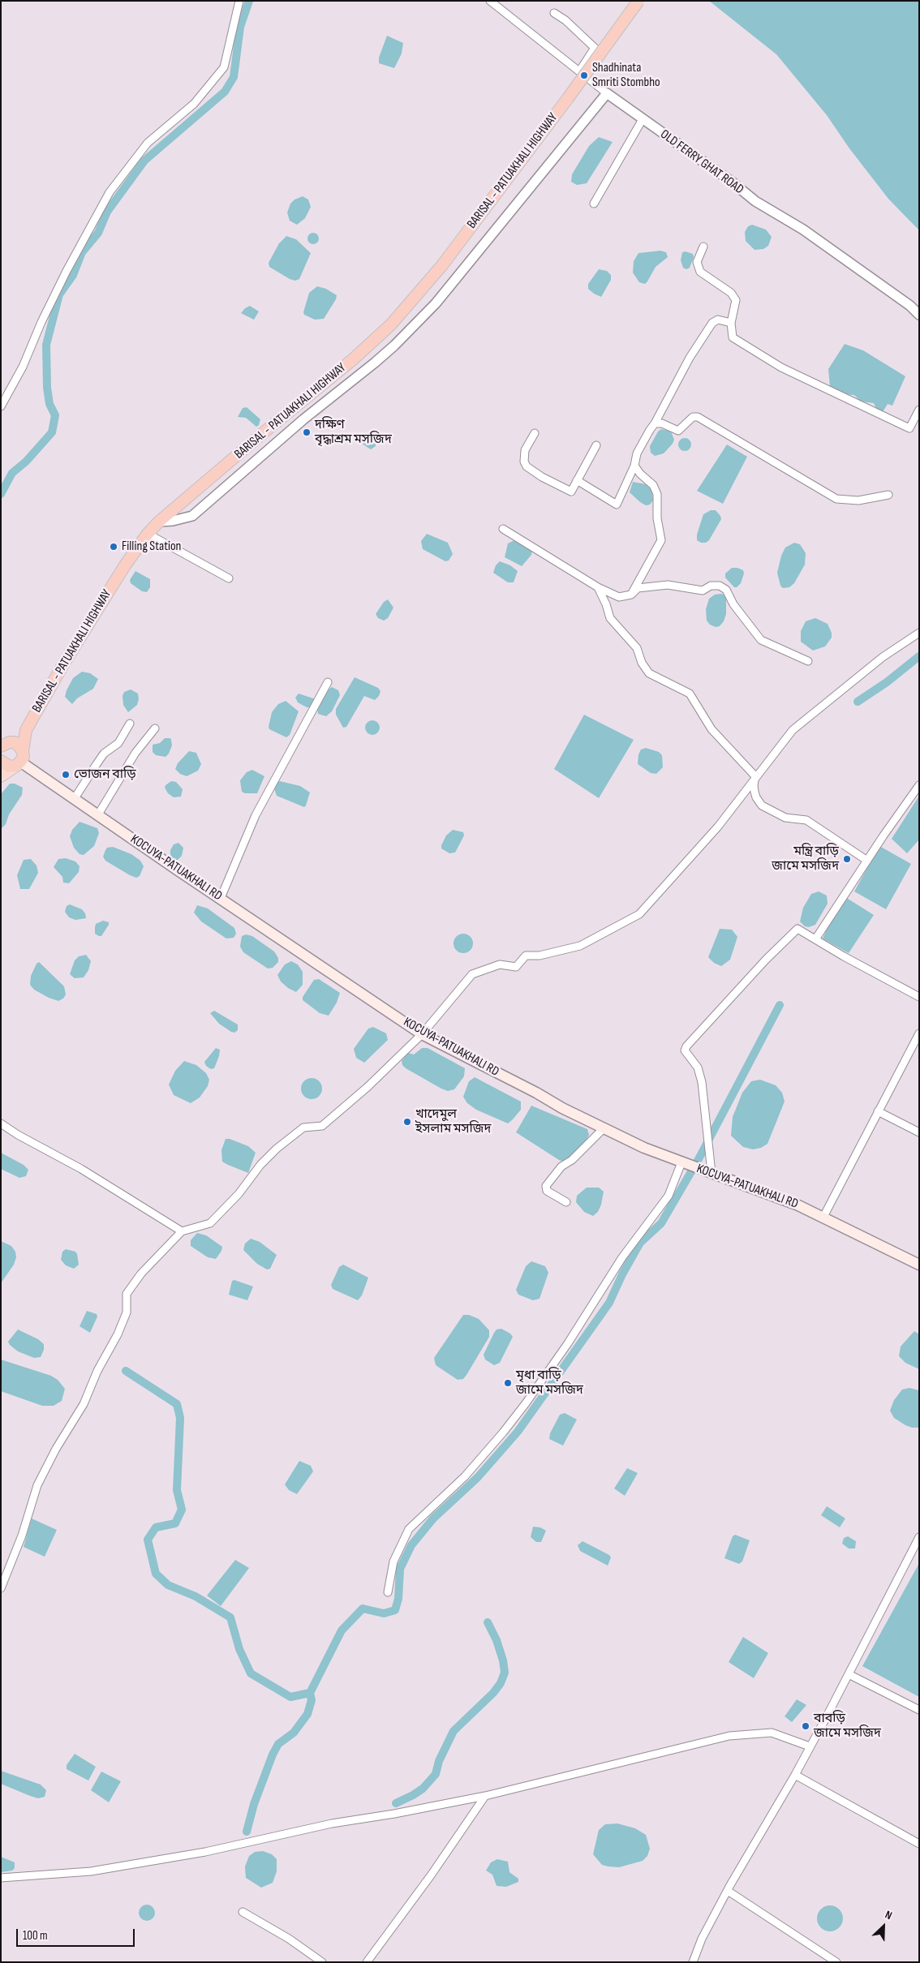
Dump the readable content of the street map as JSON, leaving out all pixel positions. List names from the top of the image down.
{
  "streets": {
    "highway": ["BARISAL - PATUAKHALI HIGHWAY"],
    "main road": ["KOCUYA-PATUAKHALI RD"],
    "street": ["OLD FERRY GHAT ROAD"]
  },
  "crossings": [
    ["BARISAL - PATUAKHALI HIGHWAY", "KOCUYA-PATUAKHALI RD"]
  ],
  "places": [
    "Shadhinata Smriti Stombho",
    "দক্ষিণ বৃদ্ধাশ্রম মসজিদ",
    "Filling Station",
    "ভোজন বাড়ি",
    "মন্ত্রি বাড়ি জামে মসজিদ",
    "খাদেমুল ইসলাম মসজিদ",
    "মৃধা বাড়ি জামে মসজিদ",
    "বাবড়ি জামে মসজিদ"
  ],
  "scale_bar": "100 m",
  "north": "top right"
}
